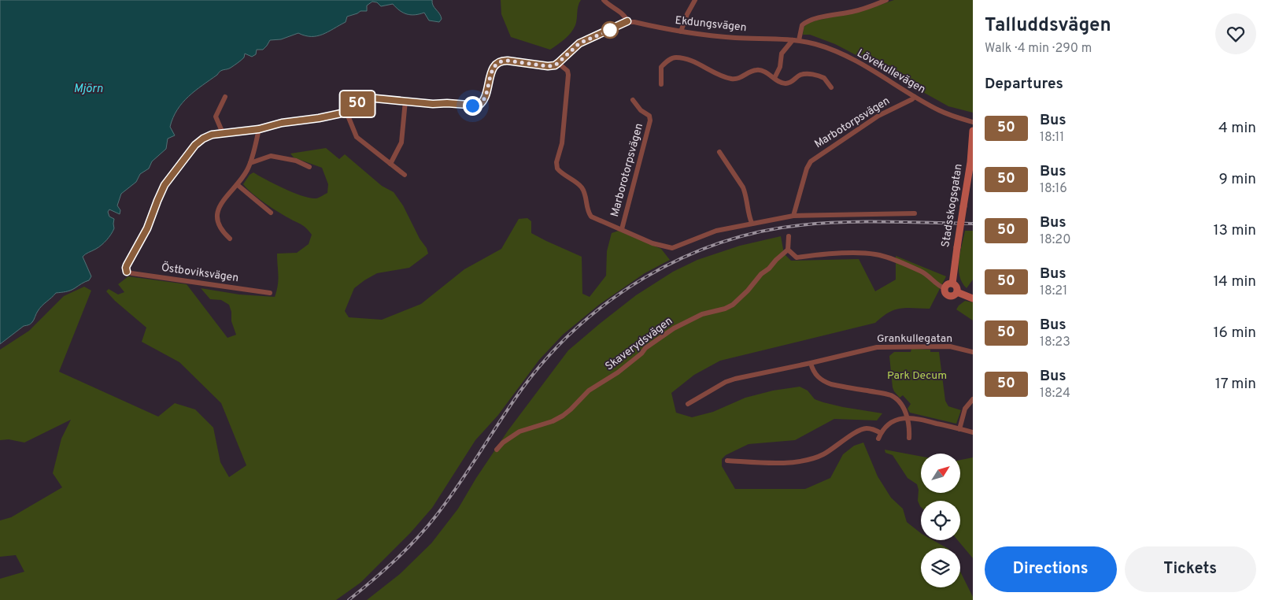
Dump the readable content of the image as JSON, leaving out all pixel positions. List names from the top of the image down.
{
  "streets": {
    "street": [
      "Ekdungsvägen",
      "Lövekullevägen",
      "Marbotorpsvägen",
      "Marborotorpsvägen",
      "Stadsskogsgatan",
      "Östboviksvägen",
      "Grankullegatan",
      "Skaverydsvägen"
    ]
  },
  "crossings": [
    ["Ekdungsvägen", "Lövekullevägen"],
    ["Lövekullevägen", "Marbotorpsvägen"]
  ],
  "water": ["Mjörn"],
  "parks": ["Park Decum"],
  "lines": ["bus line 50"],
  "north": "top right",
  "page": {
    "on_map": "50",
    "heading": [
      ["Talluddsvägen", "Walk · 4 min · 290 m"],
      "Departures"
    ],
    "list": [
      {
        "mark": "50",
        "name": "Bus",
        "note": "18:11",
        "value": "4 min"
      },
      {
        "mark": "50",
        "name": "Bus",
        "note": "18:16",
        "value": "9 min"
      },
      {
        "mark": "50",
        "name": "Bus",
        "note": "18:20",
        "value": "13 min"
      },
      {
        "mark": "50",
        "name": "Bus",
        "note": "18:21",
        "value": "14 min"
      },
      {
        "mark": "50",
        "name": "Bus",
        "note": "18:23",
        "value": "16 min"
      },
      {
        "mark": "50",
        "name": "Bus",
        "note": "18:24",
        "value": "17 min"
      }
    ],
    "buttons": ["Directions", "Tickets"]
  }
}
